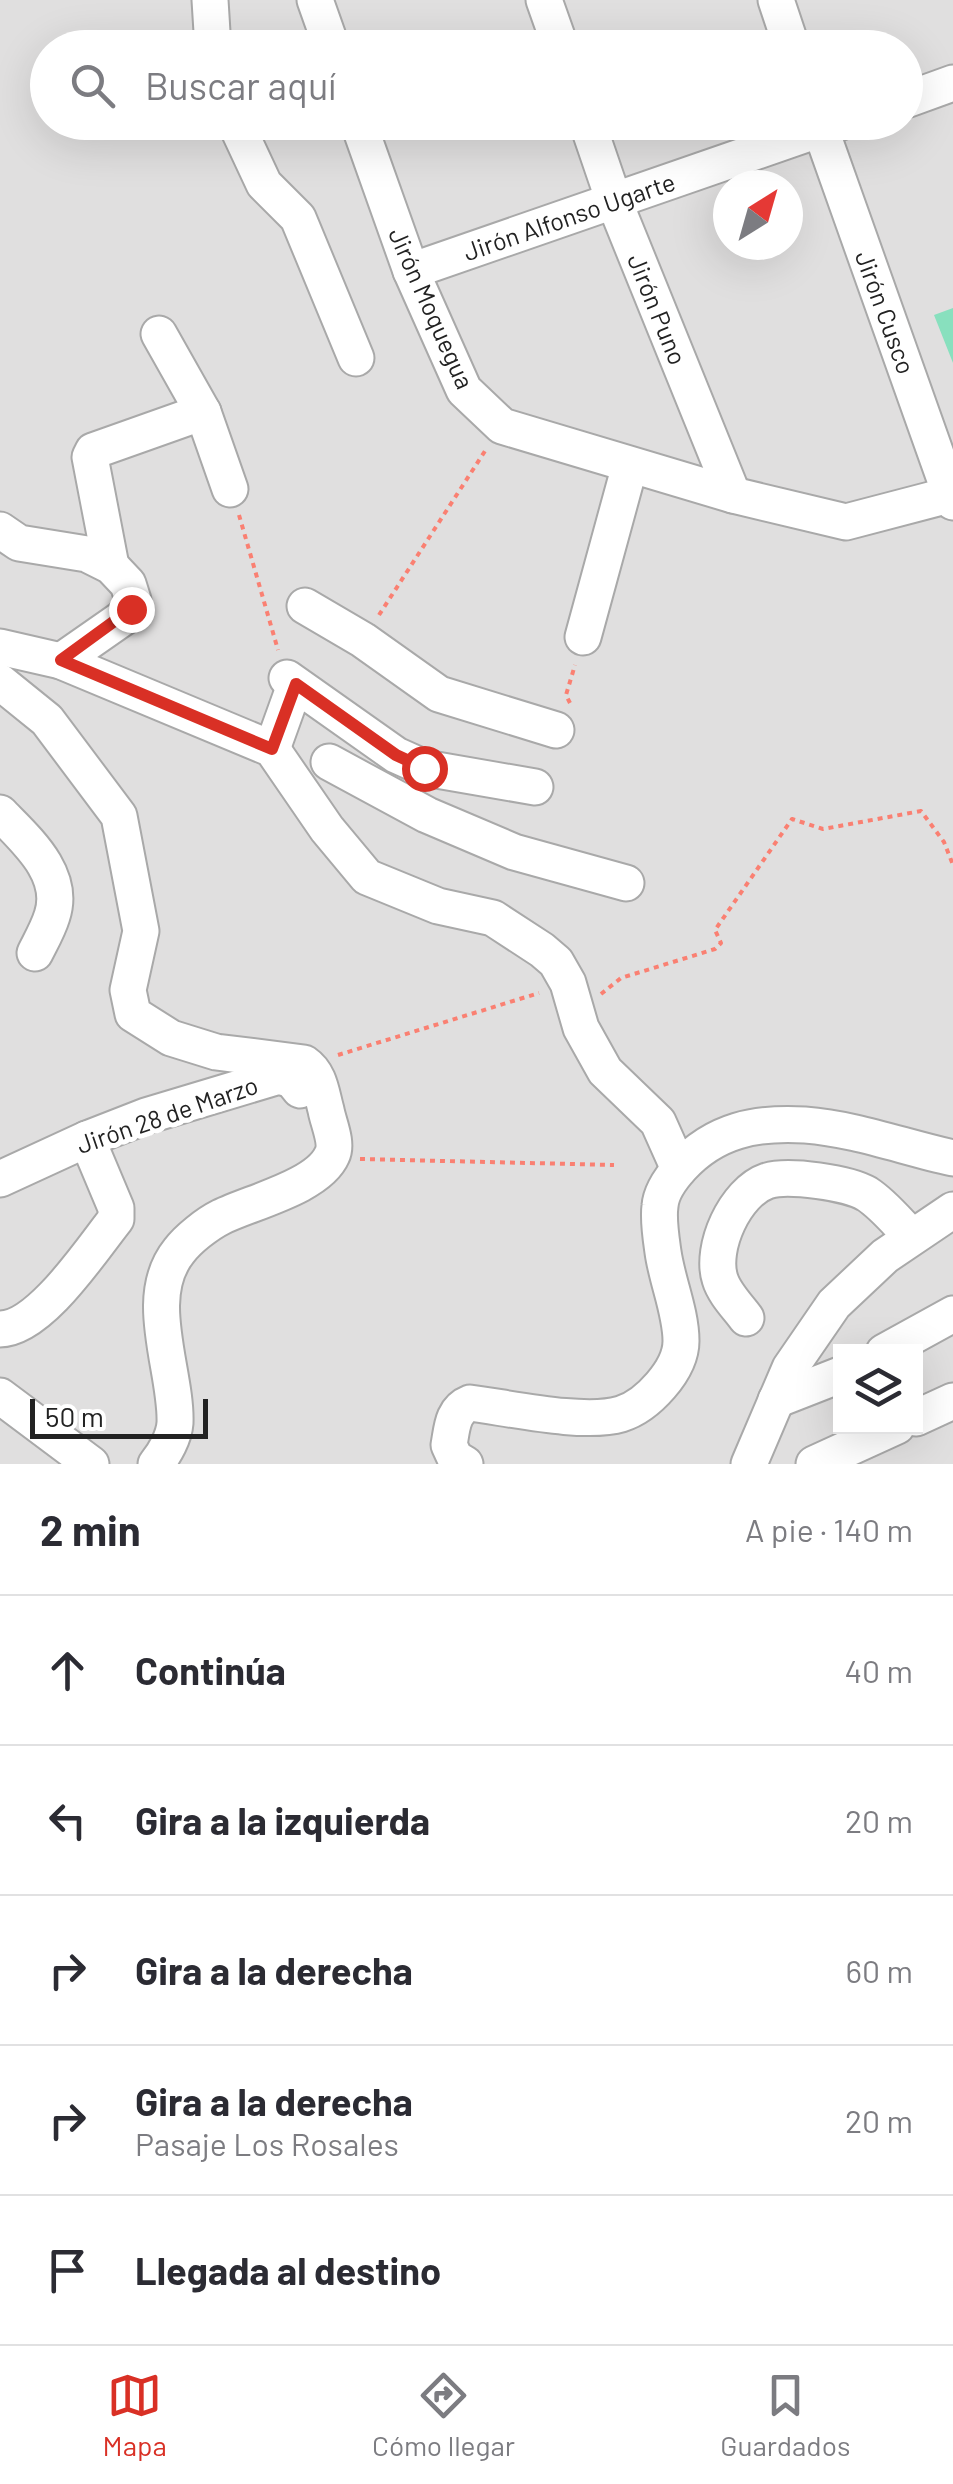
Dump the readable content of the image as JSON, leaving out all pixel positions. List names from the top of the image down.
{
  "streets": {
    "street": [
      "Jirón Alfonso Ugarte",
      "Jirón Moquegua",
      "Jirón Puno",
      "Jirón Cusco",
      "Jirón 28 de Marzo"
    ]
  },
  "crossings": [
    ["Jirón Alfonso Ugarte", "Jirón Moquegua"],
    ["Jirón Alfonso Ugarte", "Jirón Puno"],
    ["Jirón Moquegua", "Jirón Puno"],
    ["Jirón Moquegua", "Jirón Cusco"]
  ],
  "scale_bar": "50 m",
  "north": "top right",
  "page": {
    "search": "Buscar aquí",
    "scale": "50 m",
    "heading": ["2 min", "A pie · 140 m"],
    "list": [
      ["Continúa", "40 m"],
      ["Gira a la izquierda", "20 m"],
      ["Gira a la derecha", "60 m"],
      ["Gira a la derecha", "Pasaje Los Rosales", "20 m"],
      "Llegada al destino"
    ],
    "nav": ["Mapa", "Cómo llegar", "Guardados"]
  }
}
